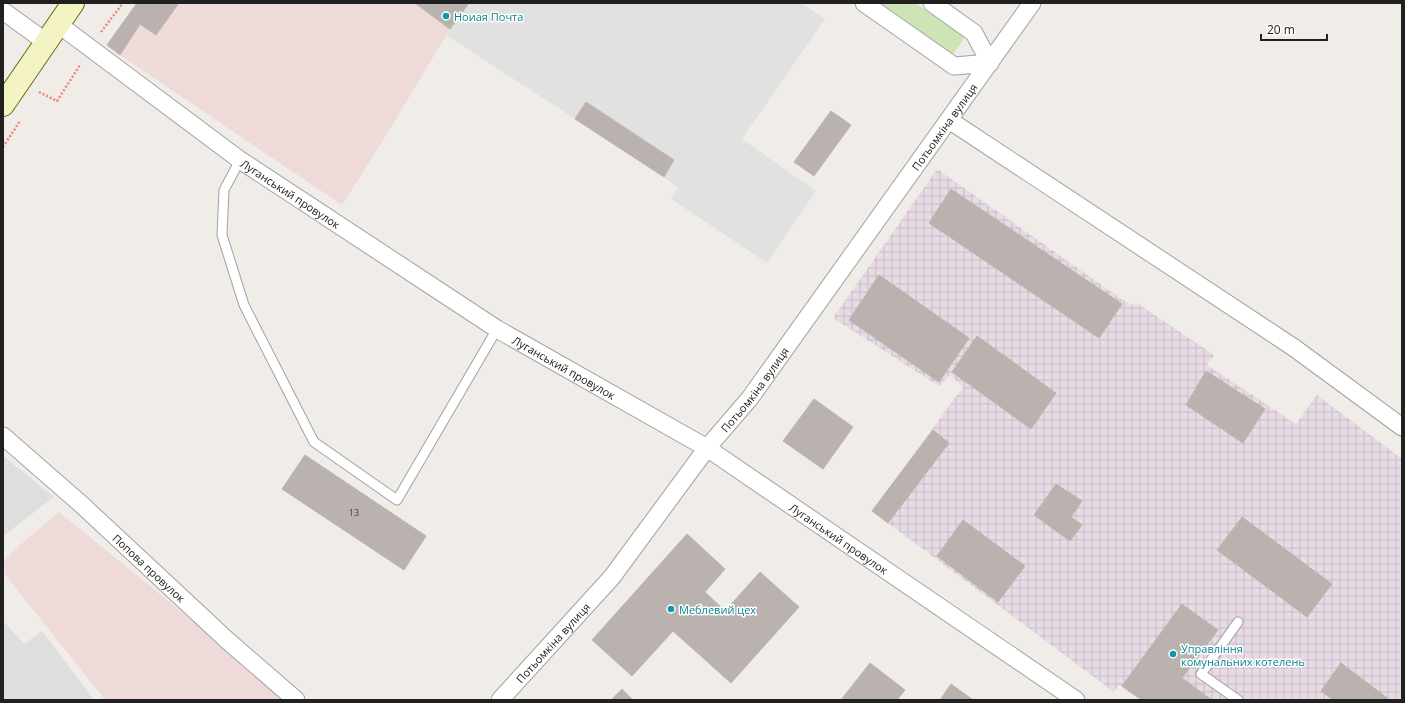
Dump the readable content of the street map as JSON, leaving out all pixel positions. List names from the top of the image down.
{
  "streets": {
    "street": ["Потьомкіна вулиця", "Луганський провулок", "Попова провулок"]
  },
  "crossings": [
    ["Потьомкіна вулиця", "Луганський провулок"]
  ],
  "places": ["Ноиая Почта", "Меблевий цех", "Управління комунальних котелень"],
  "house_numbers": ["13"],
  "scale_bar": "20 m"
}
